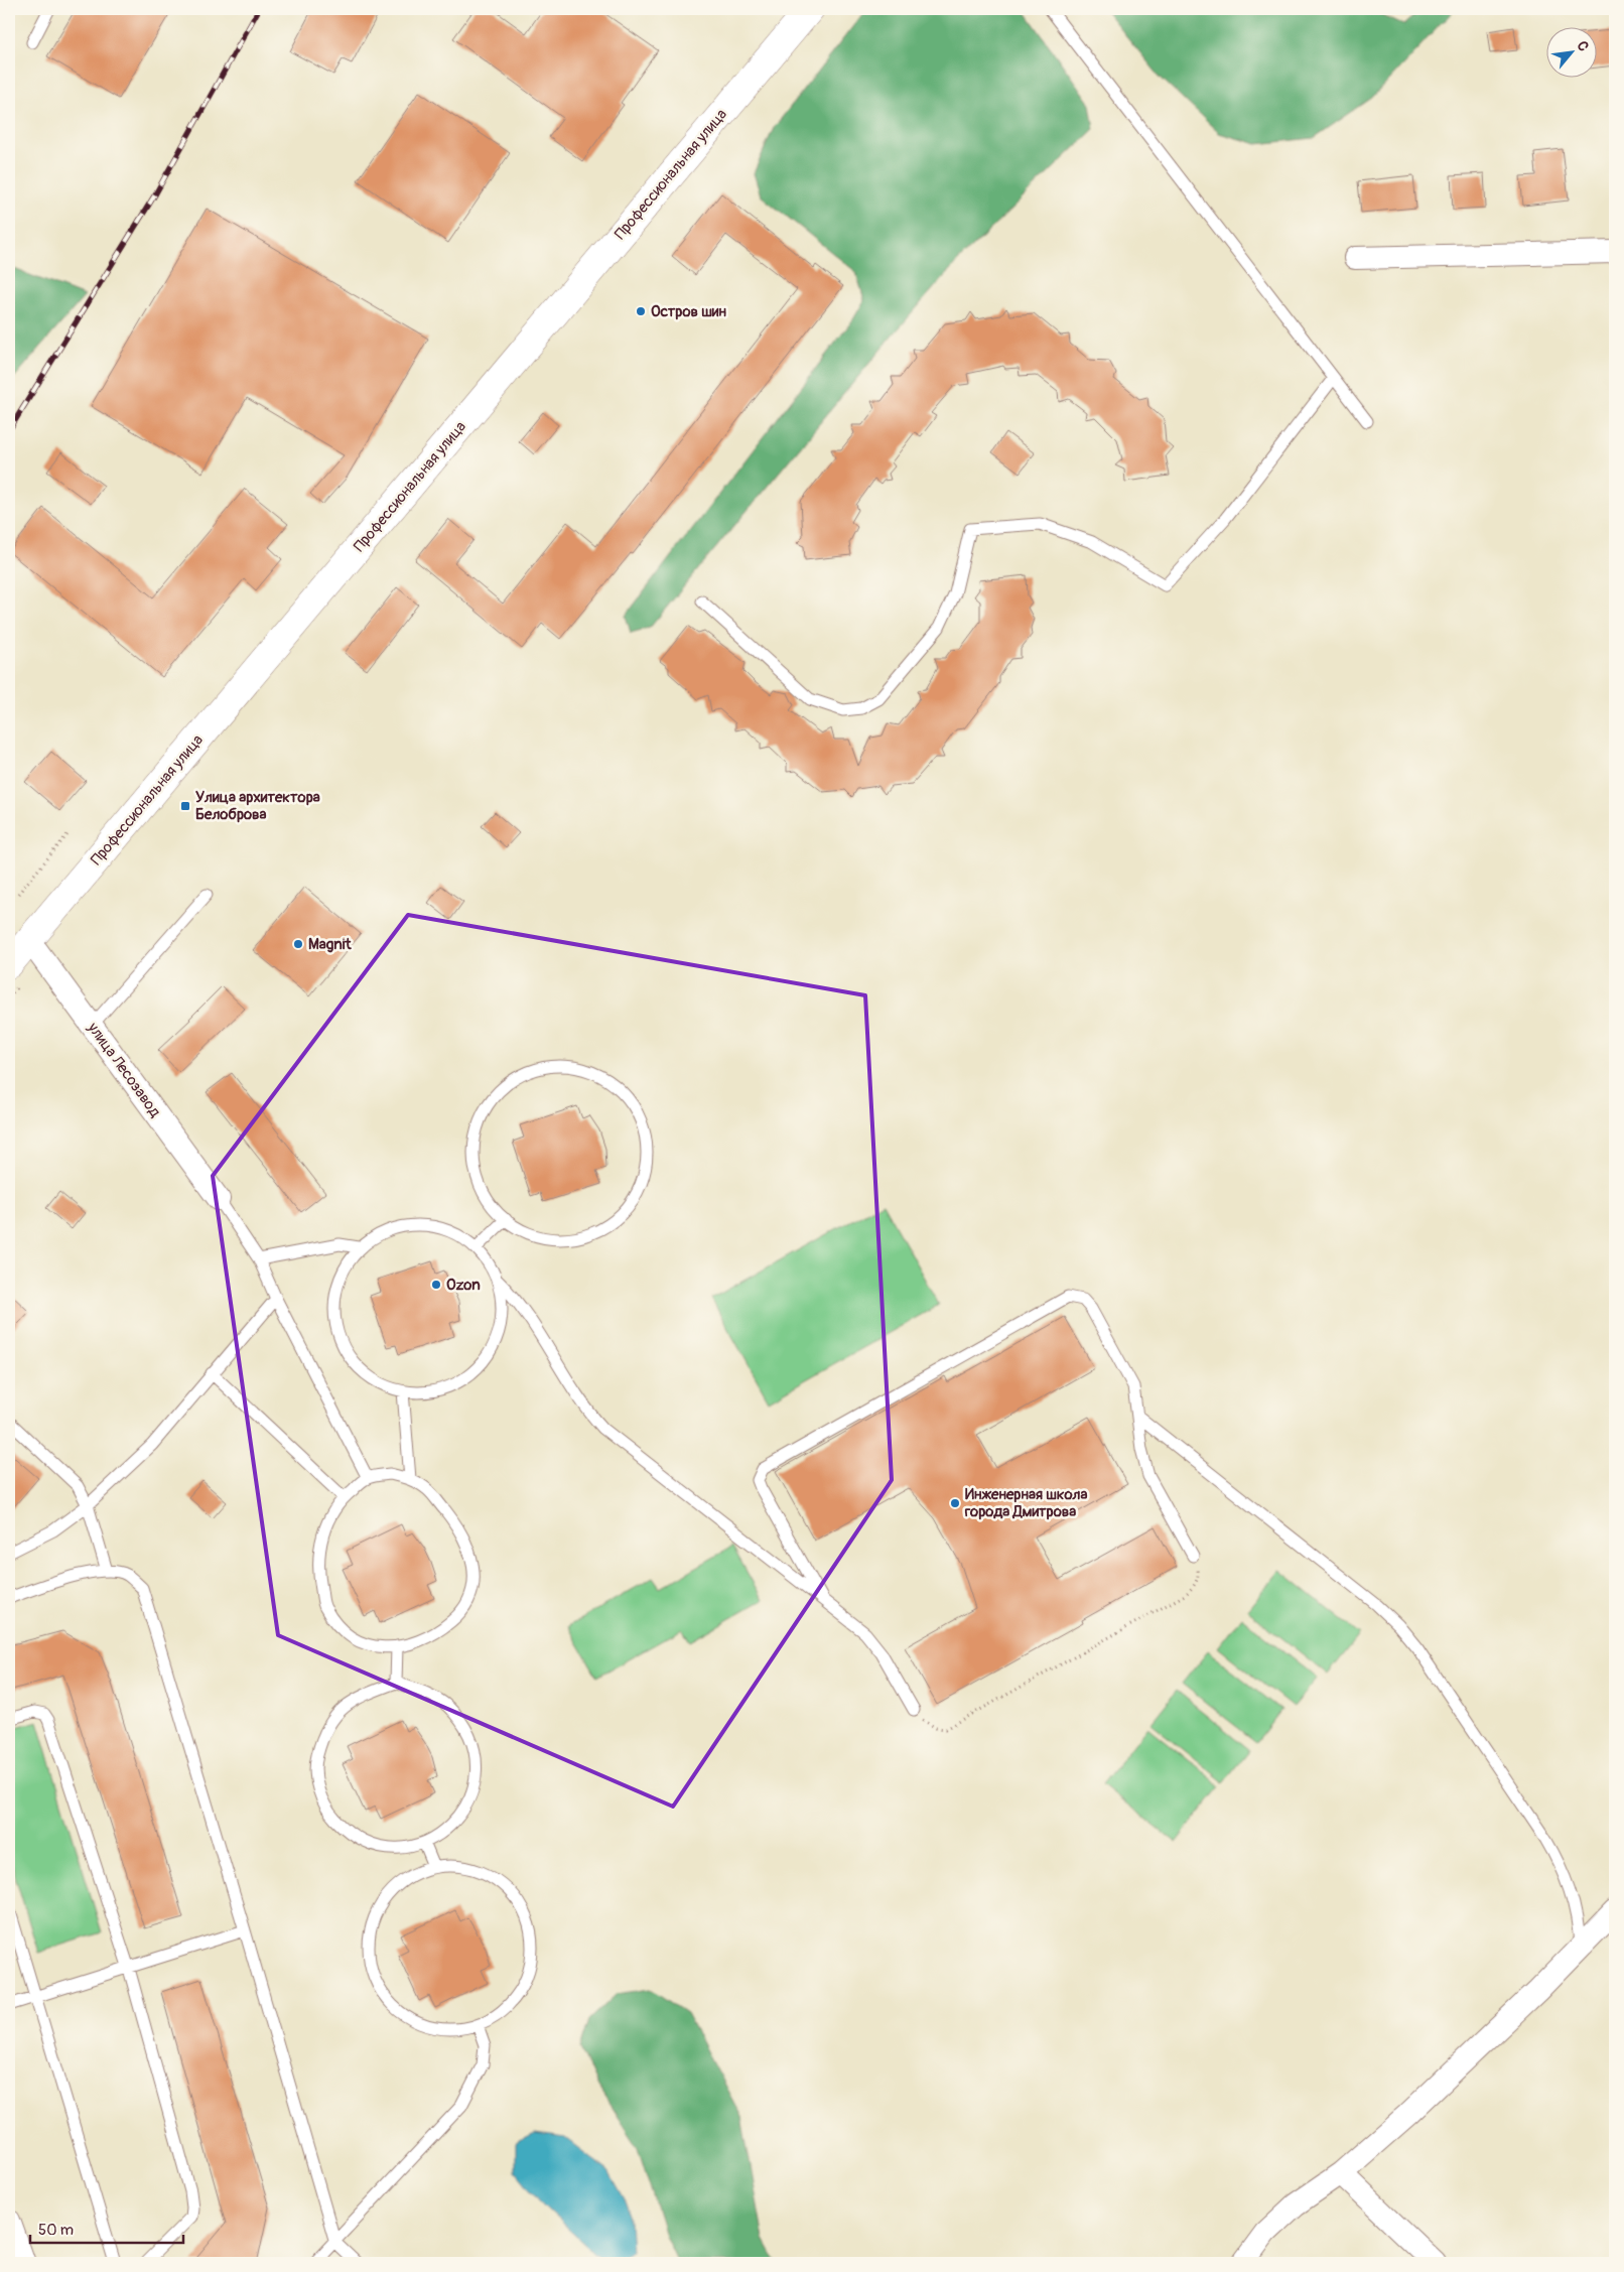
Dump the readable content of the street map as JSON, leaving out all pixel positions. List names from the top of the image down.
{
  "streets": {
    "main road": ["Профессиональная улица"],
    "street": ["улица Лесозавод"]
  },
  "crossings": [
    ["Профессиональная улица", "улица Лесозавод"]
  ],
  "places": {
    "other": [
      "Остров шин",
      "Magnit",
      "Ozon",
      "Инженерная школа города Дмитрова"
    ],
    "transit": ["Улица архитектора Белоброва"]
  },
  "scale_bar": "50 m",
  "north": "top right"
}
